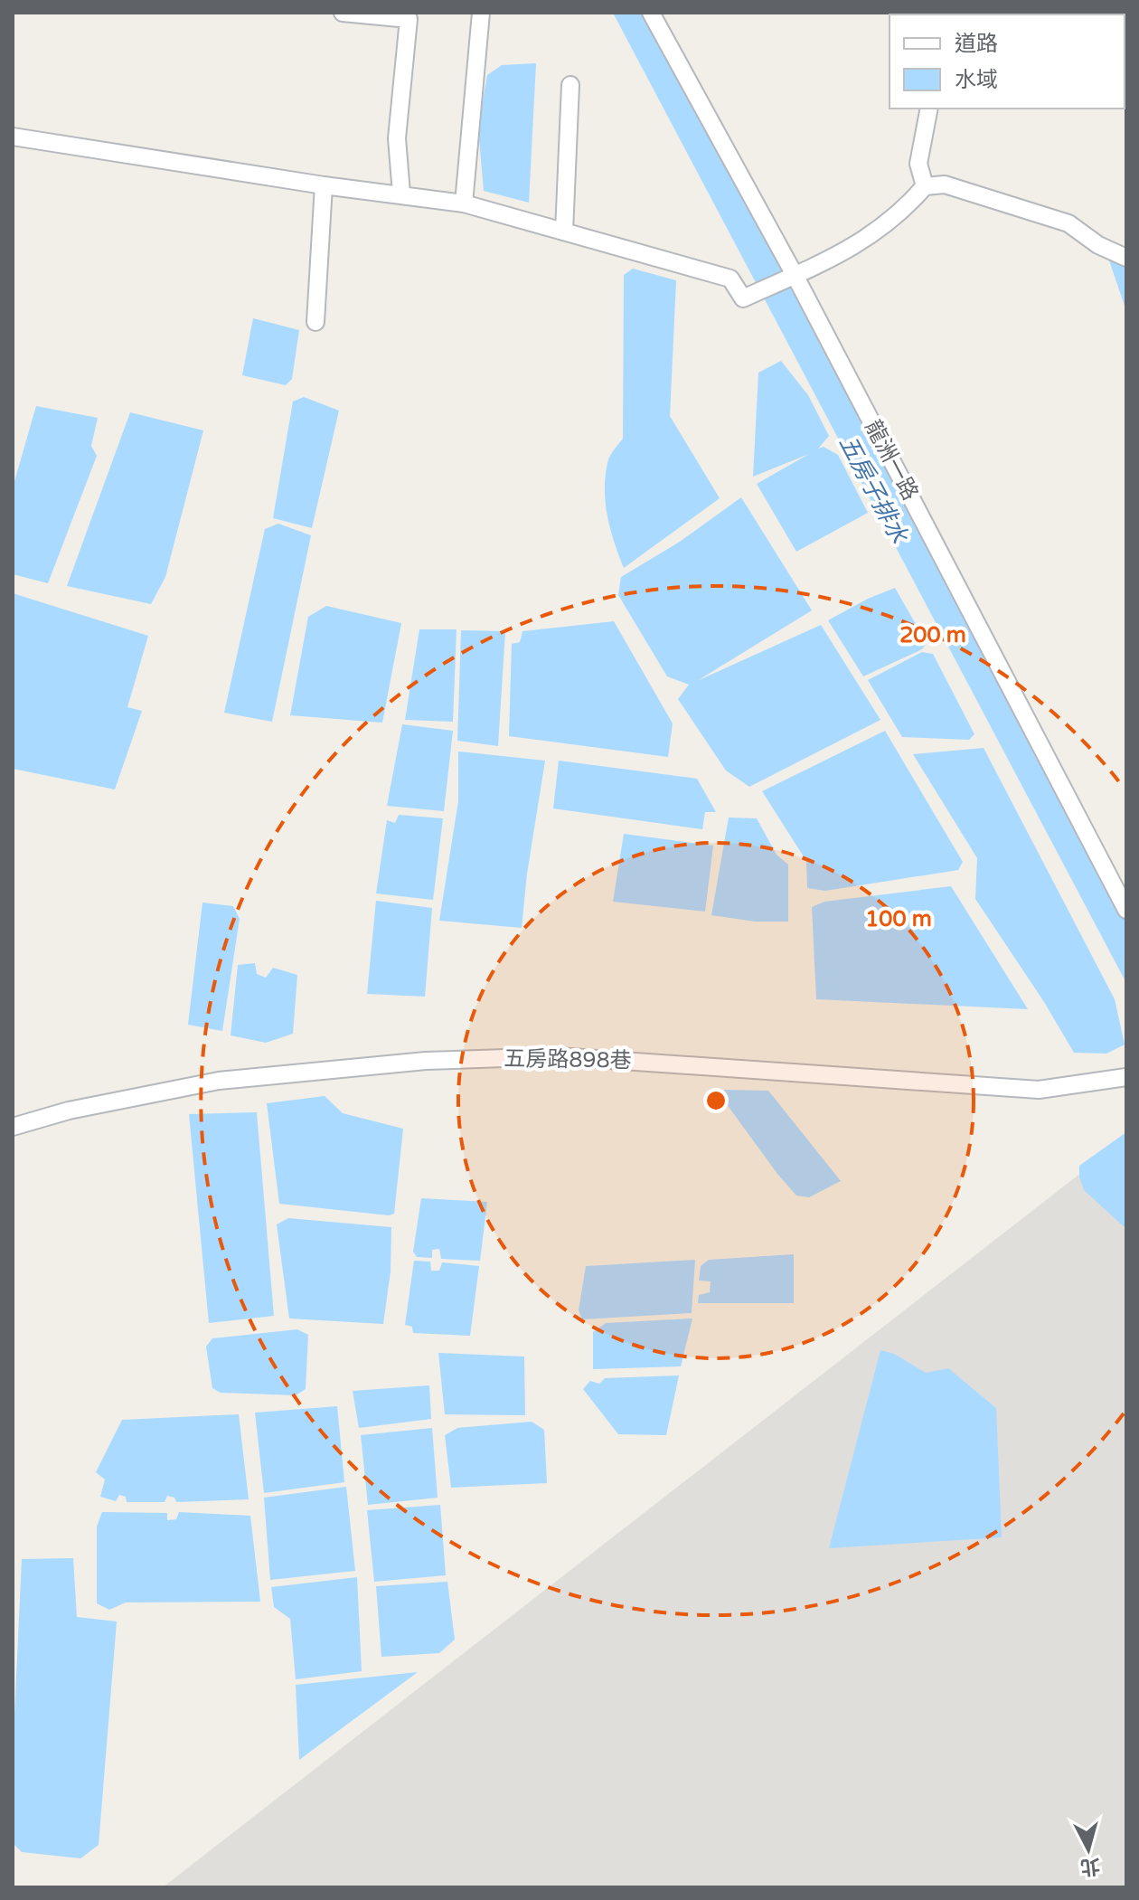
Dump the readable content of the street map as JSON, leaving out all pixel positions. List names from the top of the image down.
{
  "streets": {
    "street": ["龍洲一路", "五房路898巷"]
  },
  "water": ["五房子排水"],
  "legend": ["道路", "水域"],
  "north": "bottom",
  "rings": ["200 m", "100 m"]
}
